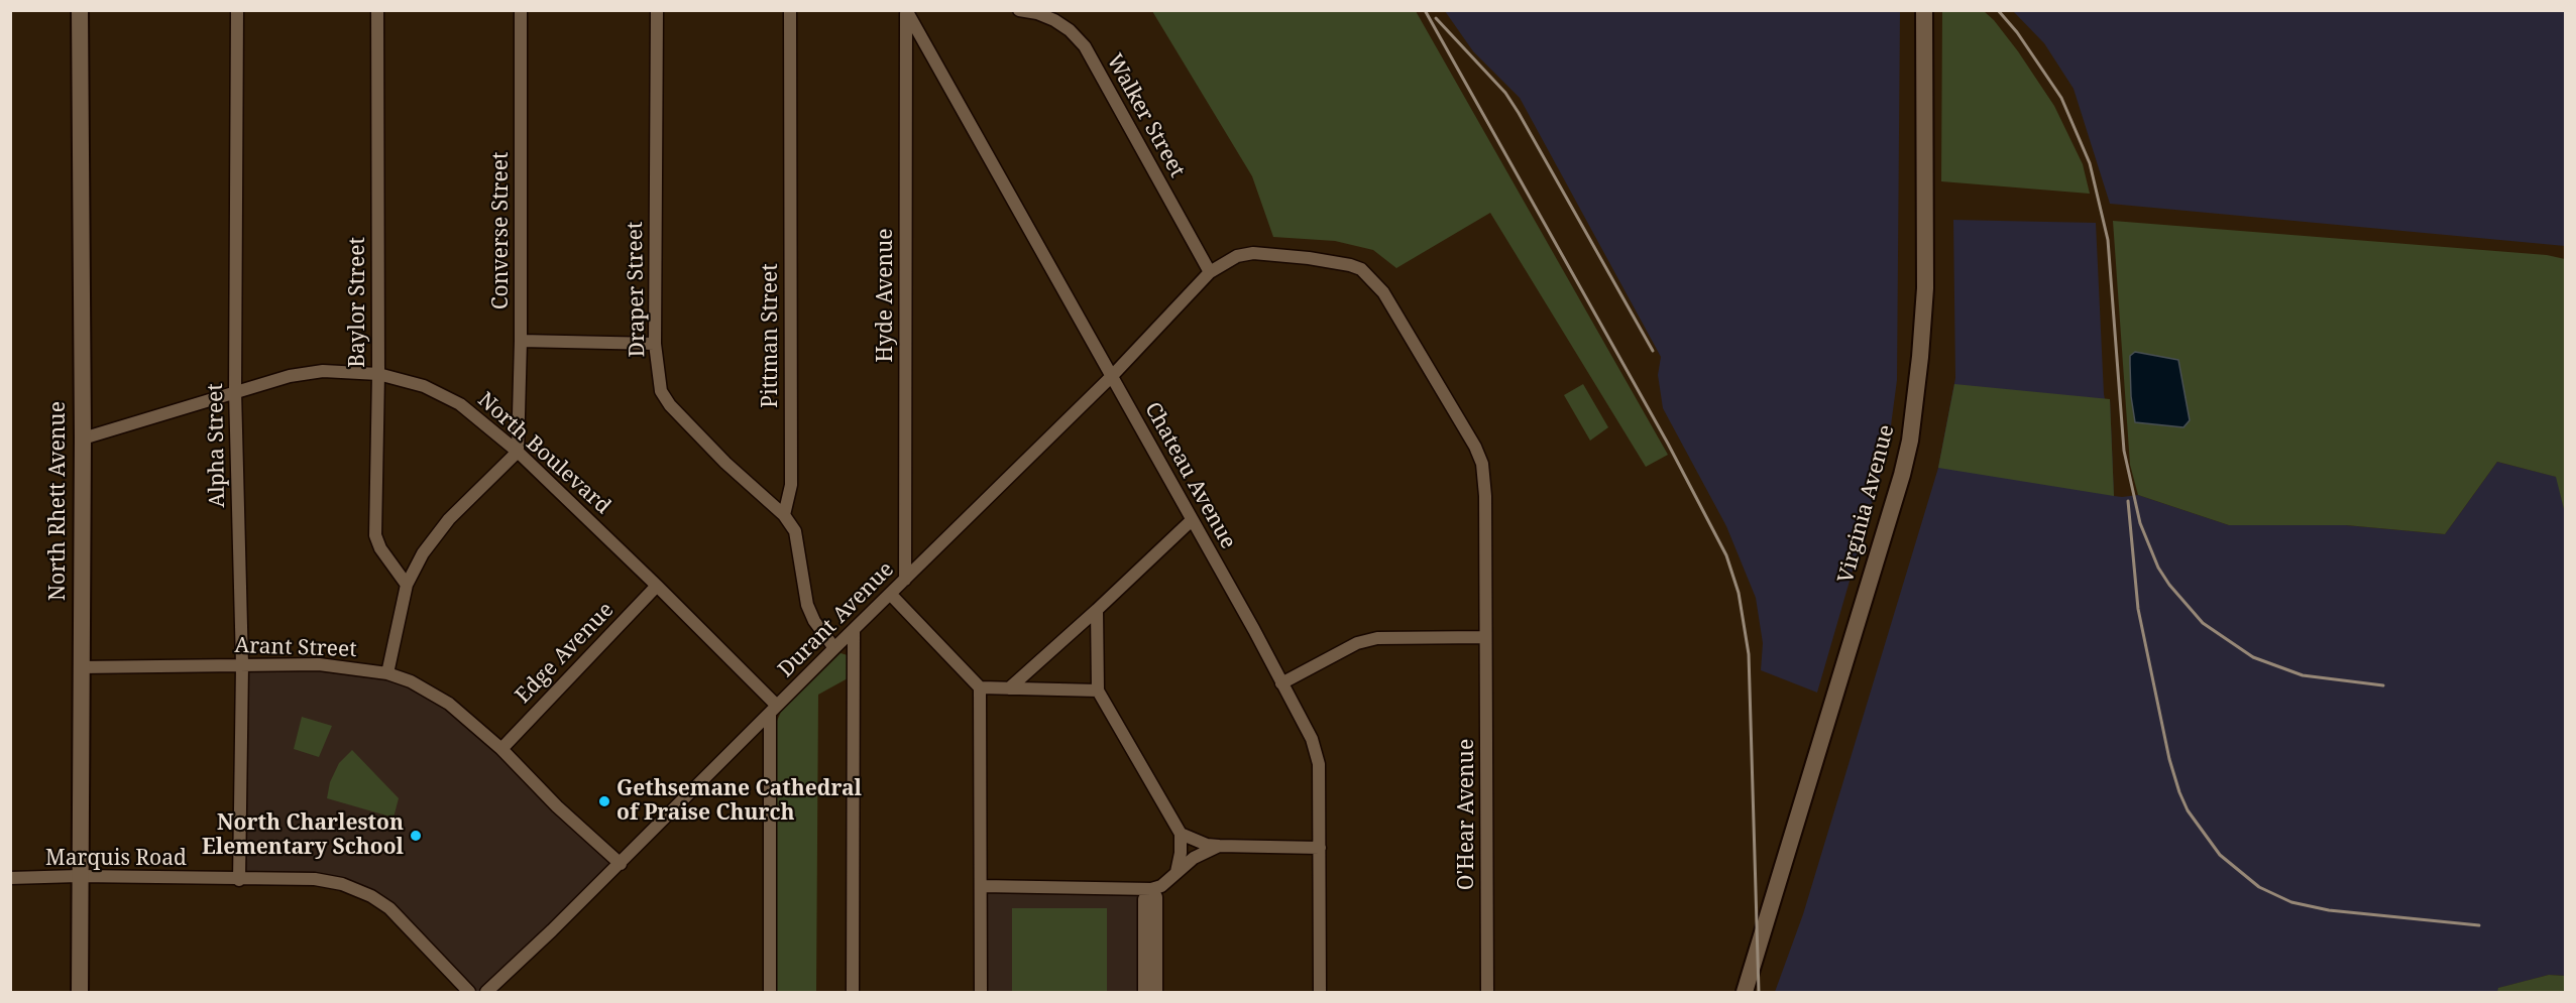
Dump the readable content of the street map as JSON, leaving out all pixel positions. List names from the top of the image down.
{
  "streets": {
    "main road": ["North Rhett Avenue", "Virginia Avenue"],
    "street": [
      "Walker Street",
      "Converse Street",
      "Draper Street",
      "Hyde Avenue",
      "Baylor Street",
      "Pittman Street",
      "Alpha Street",
      "North Boulevard",
      "Chateau Avenue",
      "Durant Avenue",
      "Arant Street",
      "Edge Avenue",
      "O'Hear Avenue",
      "Marquis Road"
    ]
  },
  "crossings": [
    ["Walker Street", "Durant Avenue"],
    ["Walker Street", "O'Hear Avenue"],
    ["Converse Street", "North Boulevard"],
    ["Draper Street", "Pittman Street"],
    ["Hyde Avenue", "Chateau Avenue"],
    ["Hyde Avenue", "Durant Avenue"],
    ["Baylor Street", "North Boulevard"],
    ["Alpha Street", "North Boulevard"],
    ["Alpha Street", "Arant Street"],
    ["Alpha Street", "Marquis Road"],
    ["North Boulevard", "North Rhett Avenue"],
    ["North Boulevard", "Durant Avenue"],
    ["North Boulevard", "Edge Avenue"],
    ["Chateau Avenue", "Durant Avenue"],
    ["North Rhett Avenue", "Arant Street"],
    ["North Rhett Avenue", "Marquis Road"],
    ["Durant Avenue", "Arant Street"],
    ["Durant Avenue", "O'Hear Avenue"],
    ["Arant Street", "Edge Avenue"]
  ],
  "places": ["Gethsemane Cathedral of Praise Church", "North Charleston Elementary School"]
}
